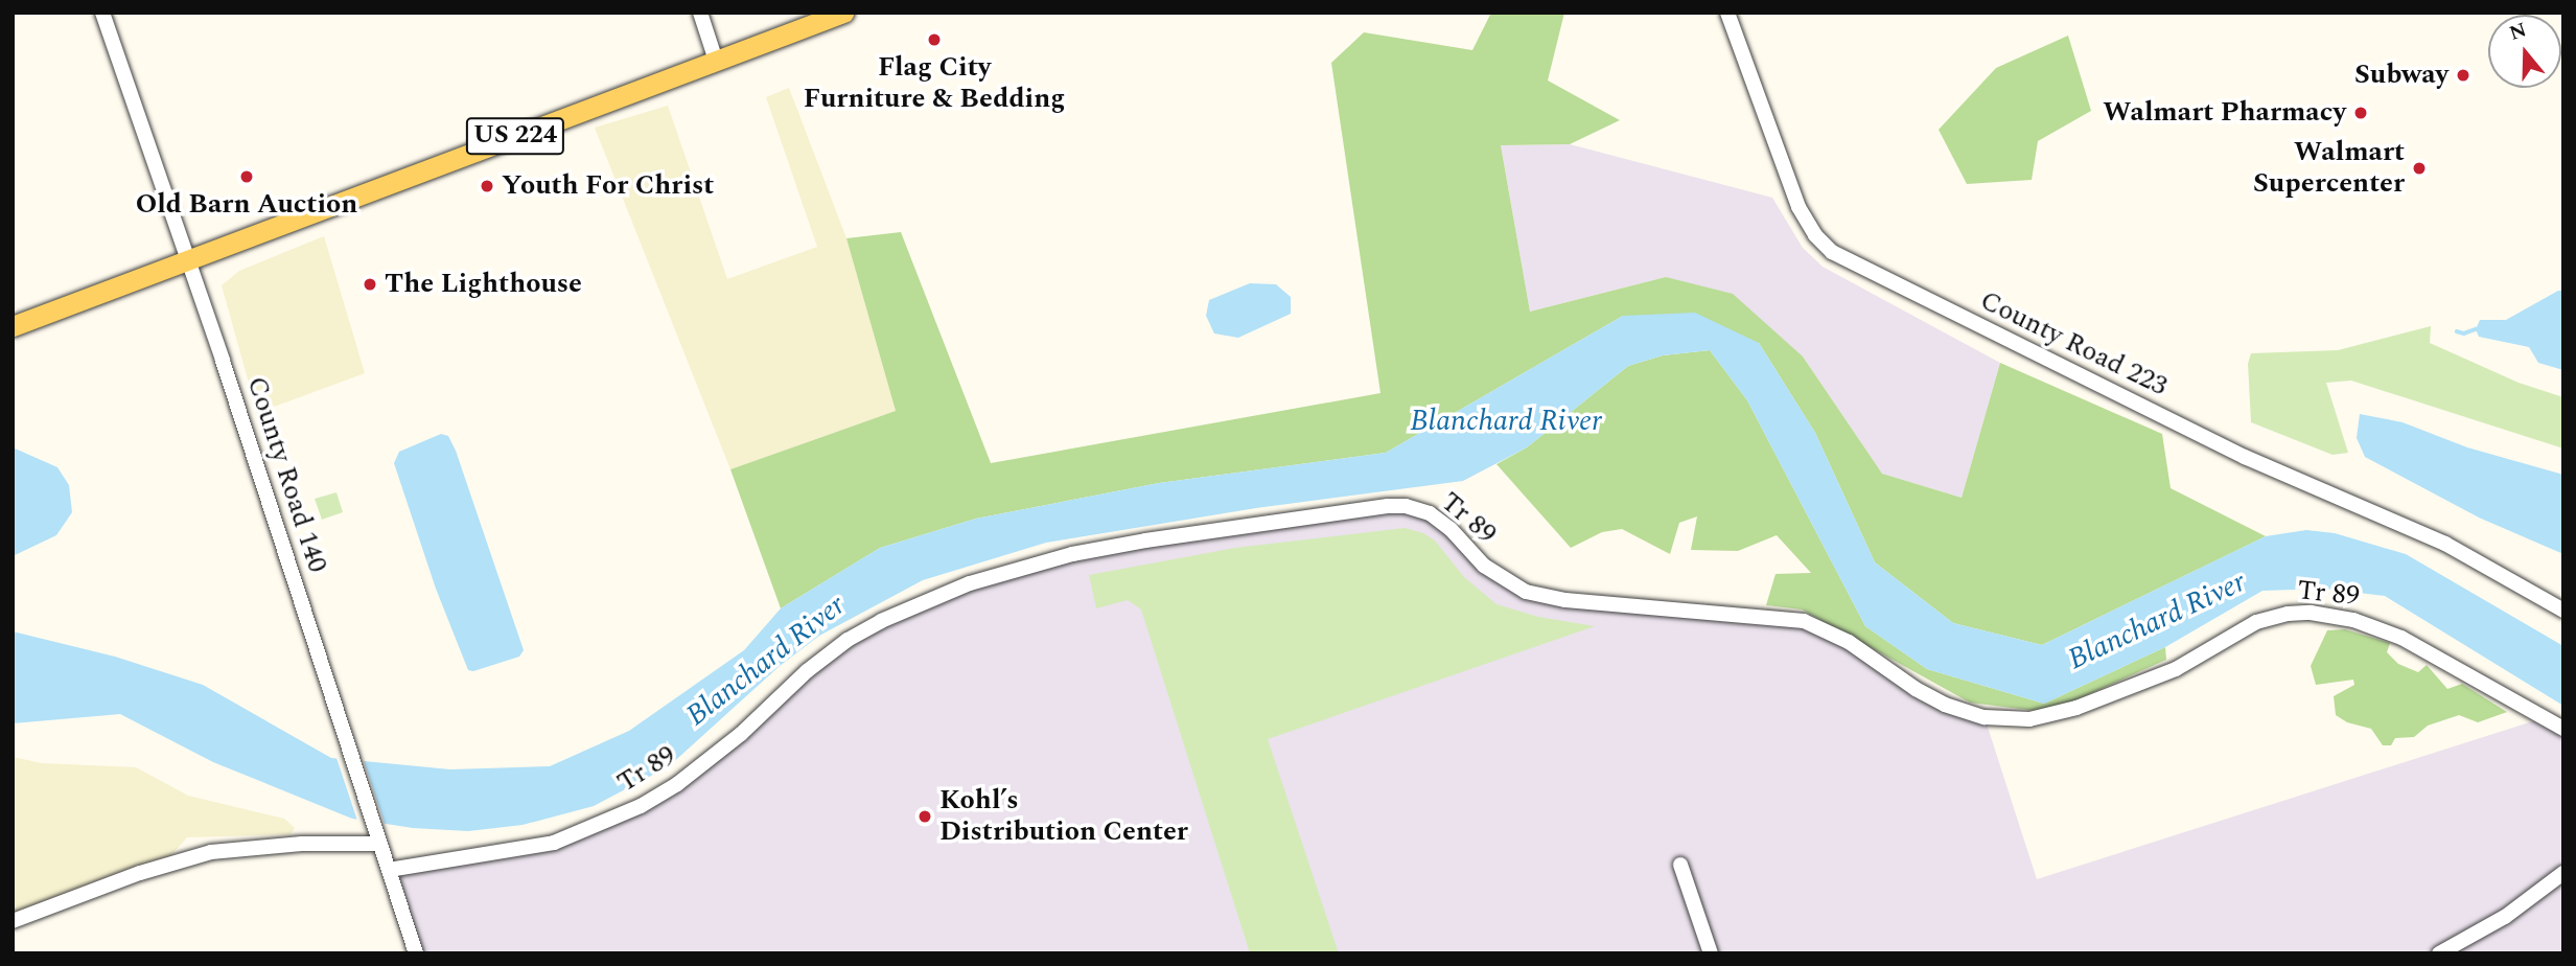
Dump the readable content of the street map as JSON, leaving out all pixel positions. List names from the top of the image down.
{
  "streets": {
    "main road": ["US 224"],
    "street": ["County Road 223", "County Road 140", "Tr 89"]
  },
  "crossings": [
    ["US 224", "County Road 140"],
    ["County Road 140", "Tr 89"]
  ],
  "water": ["Blanchard River"],
  "places": [
    "Flag City Furniture & Bedding",
    "Subway",
    "Walmart Pharmacy",
    "Walmart Supercenter",
    "Old Barn Auction",
    "Youth For Christ",
    "The Lighthouse",
    "Kohl’s Distribution Center"
  ],
  "north": "top"
}
